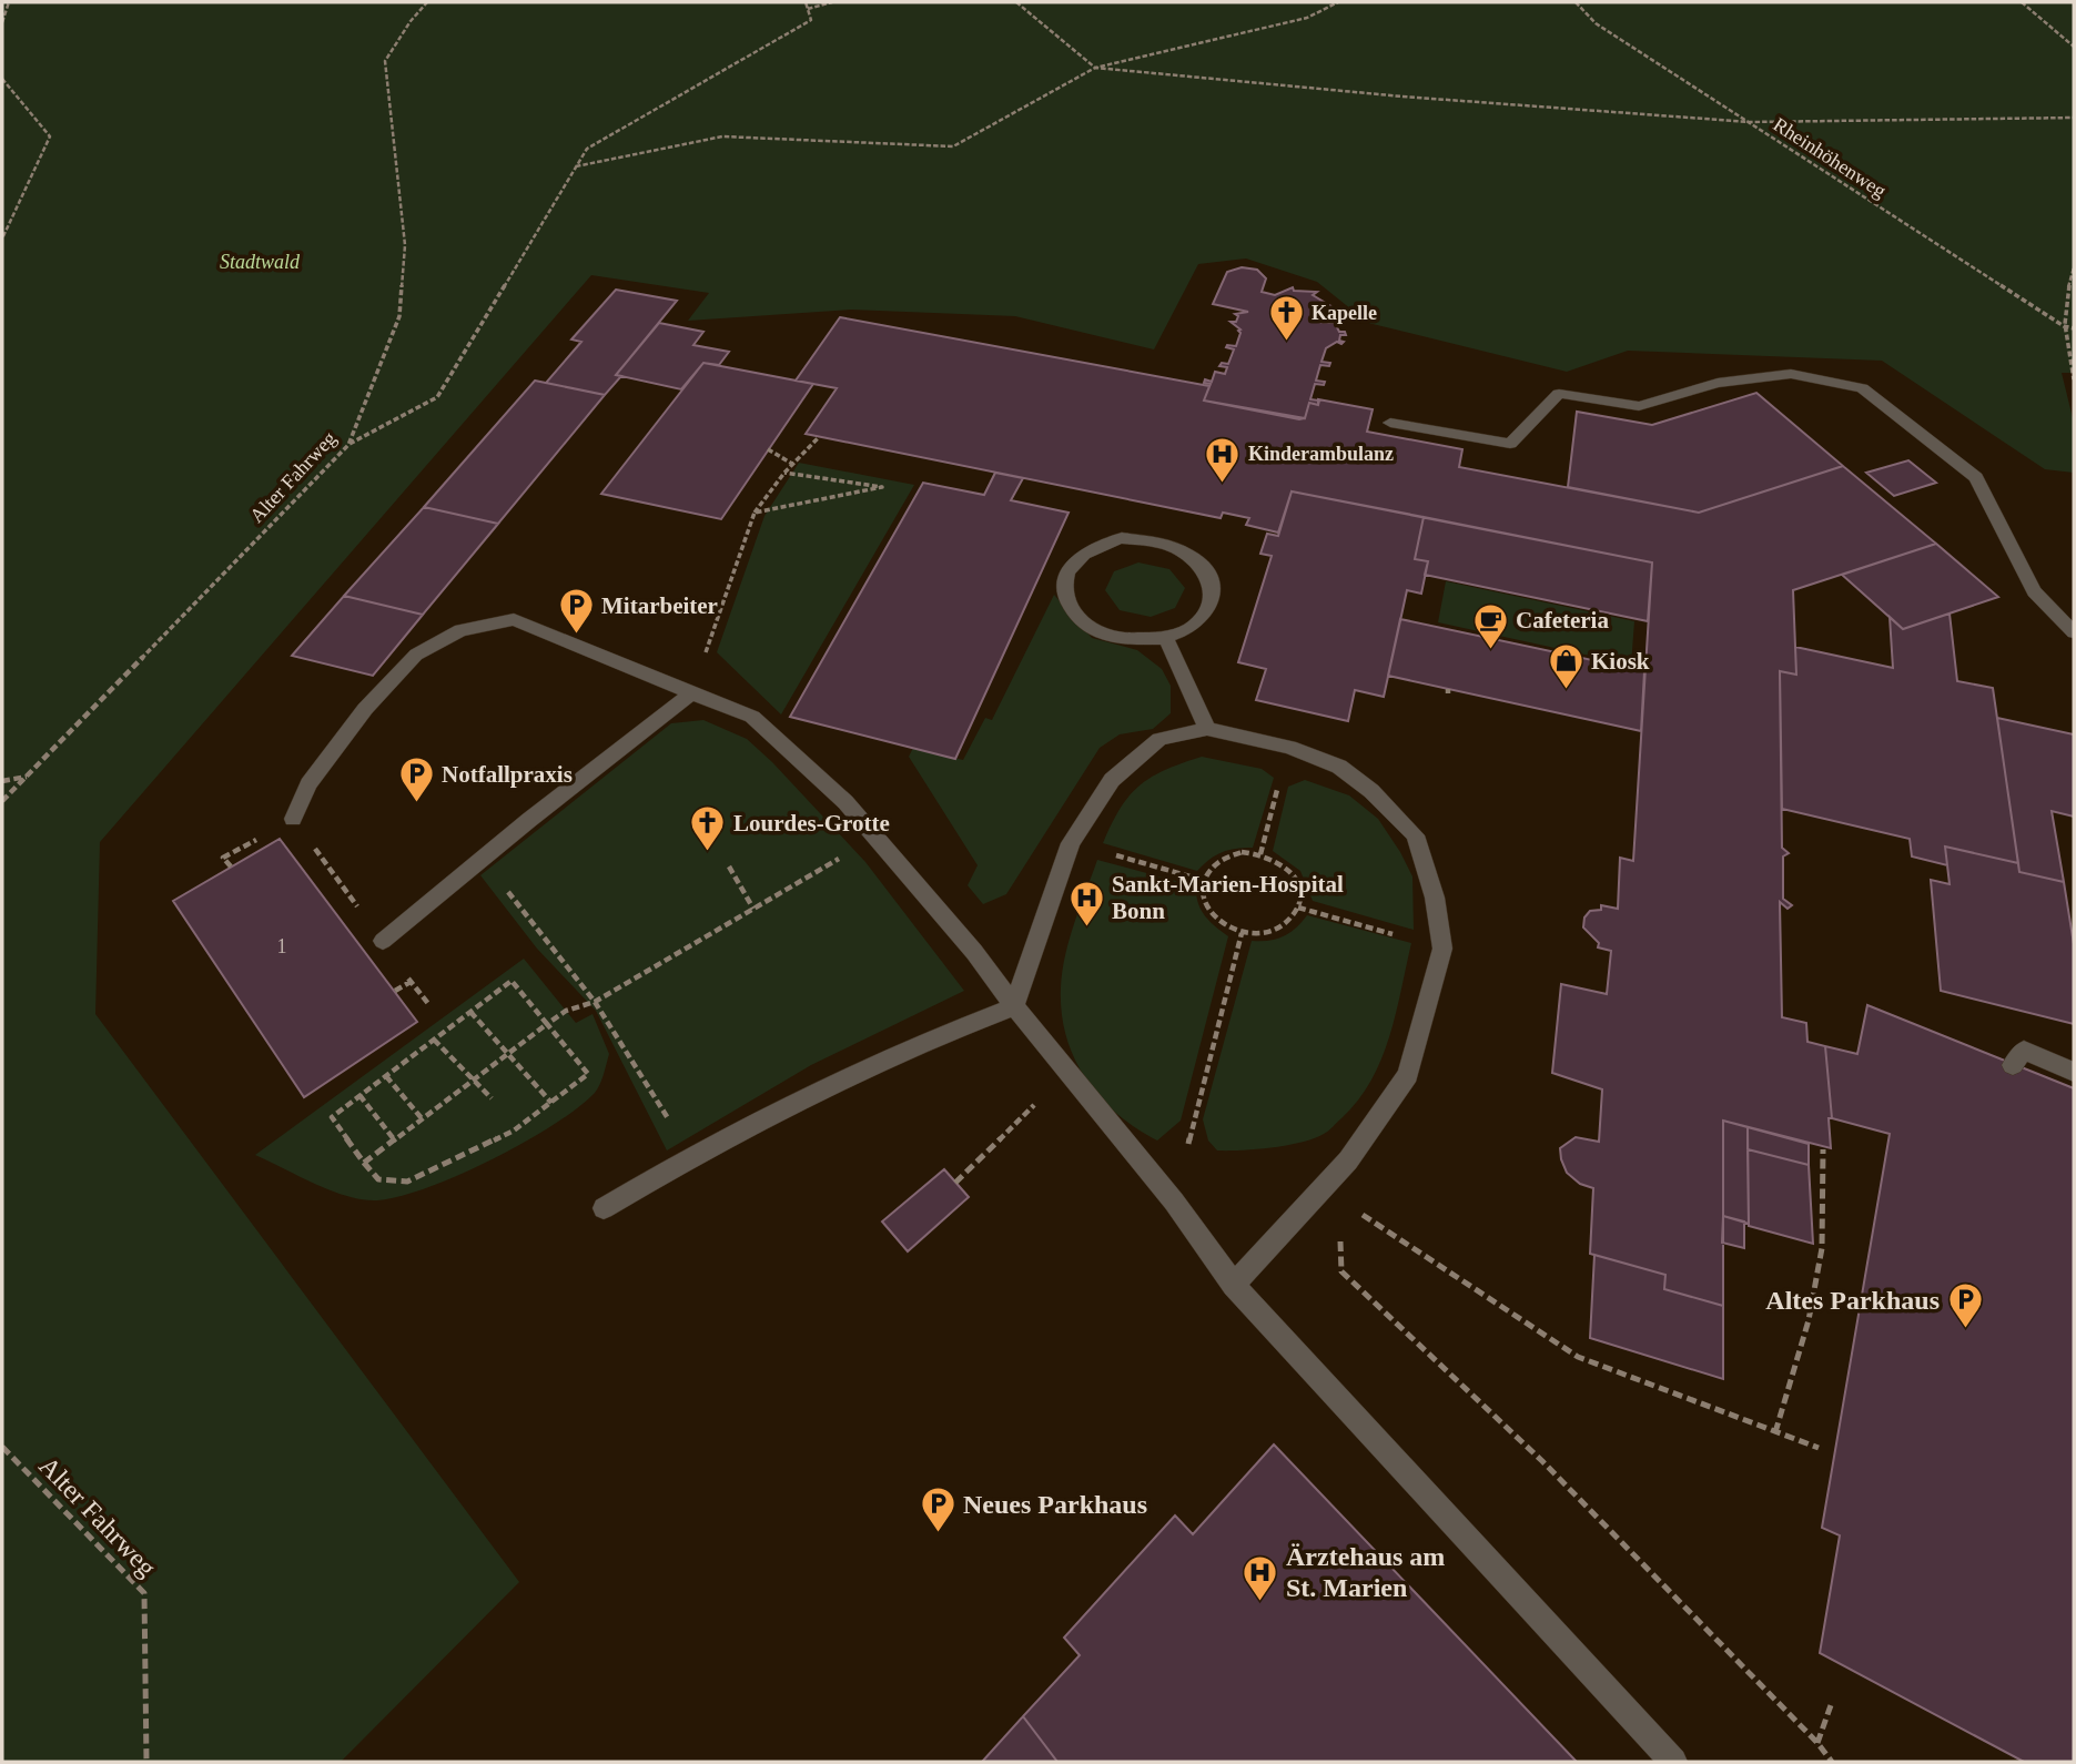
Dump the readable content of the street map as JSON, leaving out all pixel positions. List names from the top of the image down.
{
  "streets": {
    "path": ["Rheinhöhenweg", "Alter Fahrweg"]
  },
  "parks": ["Stadtwald"],
  "places": {
    "church": ["Kapelle", "Lourdes-Grotte"],
    "hospital": ["Kinderambulanz", "Sankt-Marien-Hospital Bonn", "Ärztehaus am St. Marien"],
    "parking": [
      "Mitarbeiter",
      "Notfallpraxis",
      "Altes Parkhaus",
      "Neues Parkhaus"
    ],
    "cafe": ["Cafeteria"],
    "shop": ["Kiosk"]
  },
  "house_numbers": ["1"]
}
